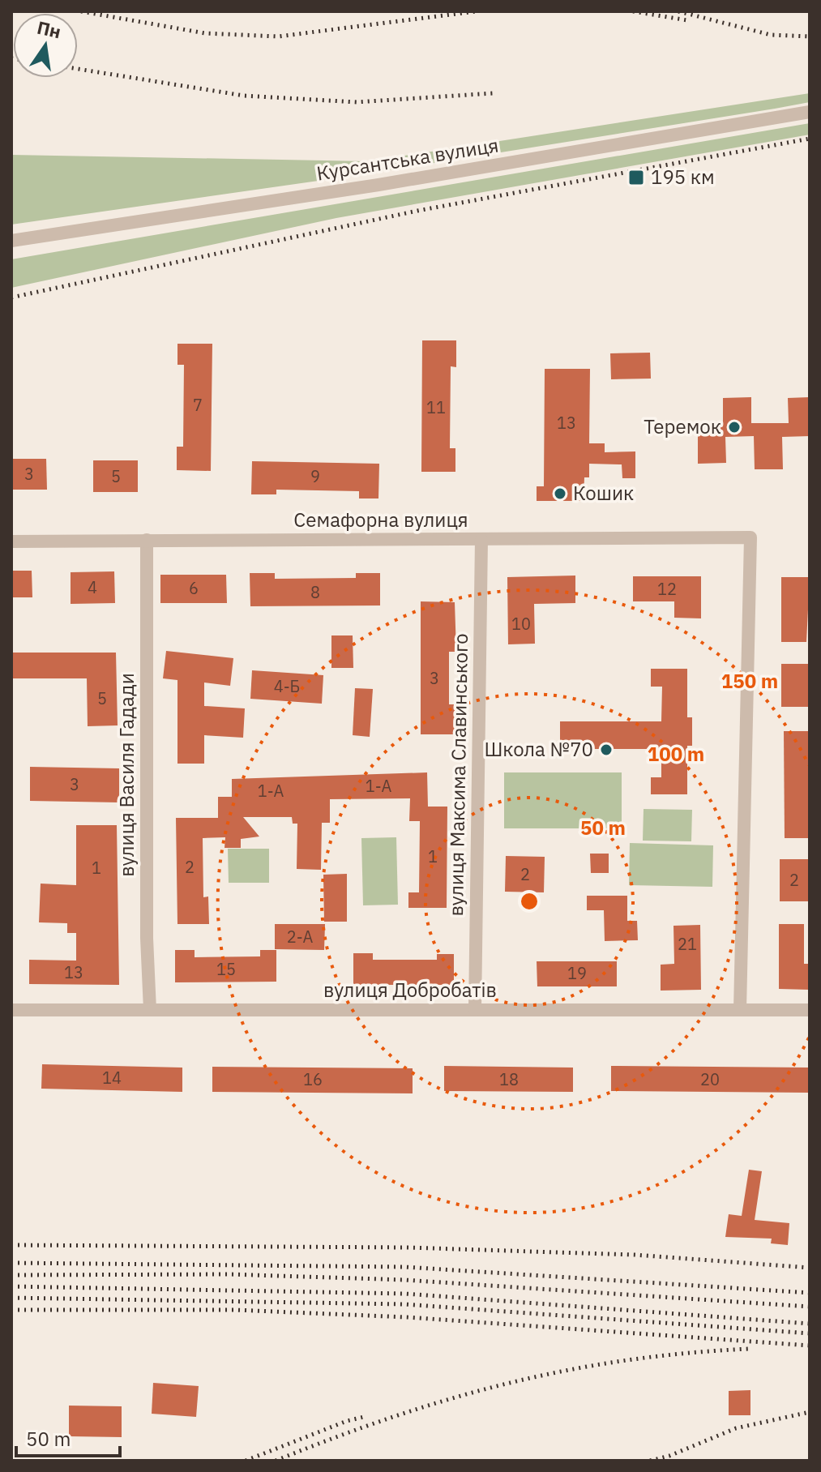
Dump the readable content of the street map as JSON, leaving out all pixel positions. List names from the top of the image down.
{
  "streets": {
    "street": [
      "Курсантська вулиця",
      "Семафорна вулиця",
      "вулиця Василя Гадади",
      "вулиця Максима Славинського",
      "вулиця Добробатів"
    ]
  },
  "crossings": [
    ["Семафорна вулиця", "вулиця Василя Гадади"],
    ["Семафорна вулиця", "вулиця Максима Славинського"],
    ["Семафорна вулиця", "вулиця Добробатів"],
    ["вулиця Василя Гадади", "вулиця Добробатів"],
    ["вулиця Максима Славинського", "вулиця Добробатів"]
  ],
  "places": {
    "transit": ["195 км"],
    "other": ["Теремок", "Кошик", "Школа №70"]
  },
  "house_numbers": [
    "7",
    "11",
    "13",
    "3",
    "5",
    "9",
    "4",
    "6",
    "12",
    "8",
    "10",
    "3",
    "4-Б",
    "5",
    "3",
    "1-А",
    "1-А",
    "1",
    "2",
    "1",
    "2",
    "2",
    "2-А",
    "21",
    "15",
    "13",
    "19",
    "14",
    "16",
    "18",
    "20"
  ],
  "scale_bar": "50 m",
  "north": "top",
  "rings": ["150 m", "100 m", "50 m"]
}
